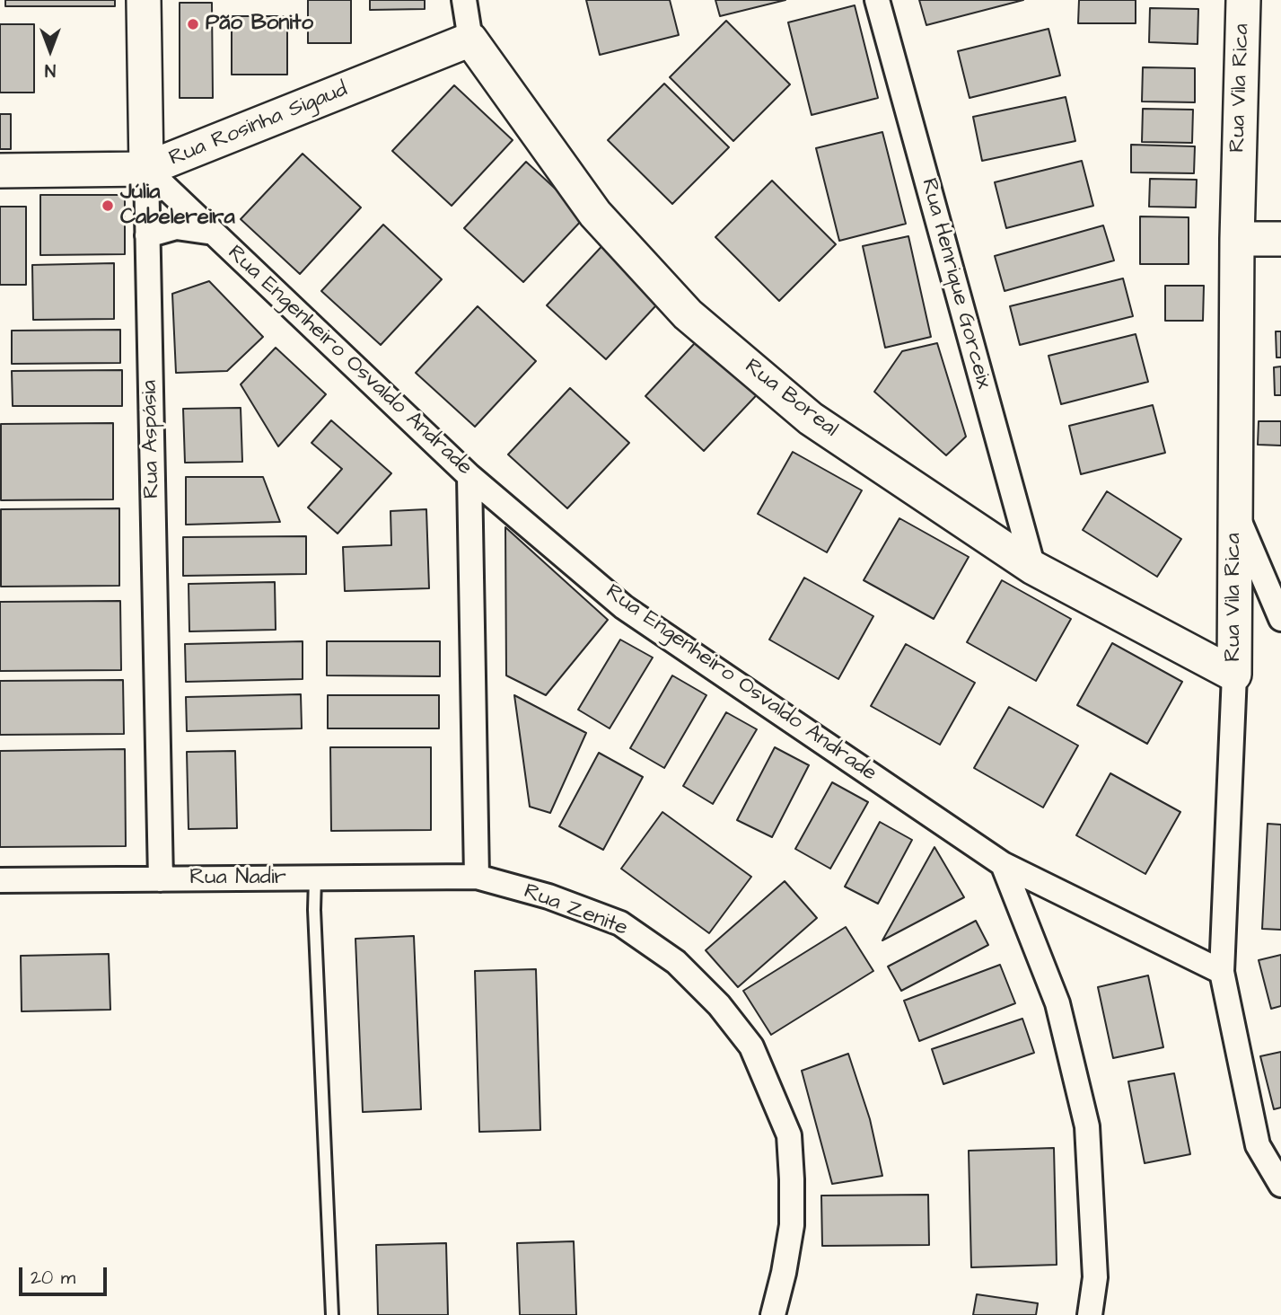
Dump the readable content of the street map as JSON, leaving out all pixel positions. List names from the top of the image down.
{
  "streets": {
    "street": [
      "Rua Vila Rica",
      "Rua Rosinha Sigaud",
      "Rua Henrique Gorceix",
      "Rua Engenheiro Osvaldo Andrade",
      "Rua Boreal",
      "Rua Aspásia",
      "Rua Nadir",
      "Rua Zenite"
    ]
  },
  "crossings": [
    ["Rua Vila Rica", "Rua Engenheiro Osvaldo Andrade"],
    ["Rua Vila Rica", "Rua Boreal"],
    ["Rua Rosinha Sigaud", "Rua Engenheiro Osvaldo Andrade"],
    ["Rua Rosinha Sigaud", "Rua Boreal"],
    ["Rua Rosinha Sigaud", "Rua Aspásia"],
    ["Rua Henrique Gorceix", "Rua Boreal"],
    ["Rua Engenheiro Osvaldo Andrade", "Rua Aspásia"],
    ["Rua Aspásia", "Rua Nadir"],
    ["Rua Nadir", "Rua Zenite"]
  ],
  "places": ["Pão Bonito", "Júlia Cabelereira"],
  "scale_bar": "20 m",
  "north": "bottom"
}
